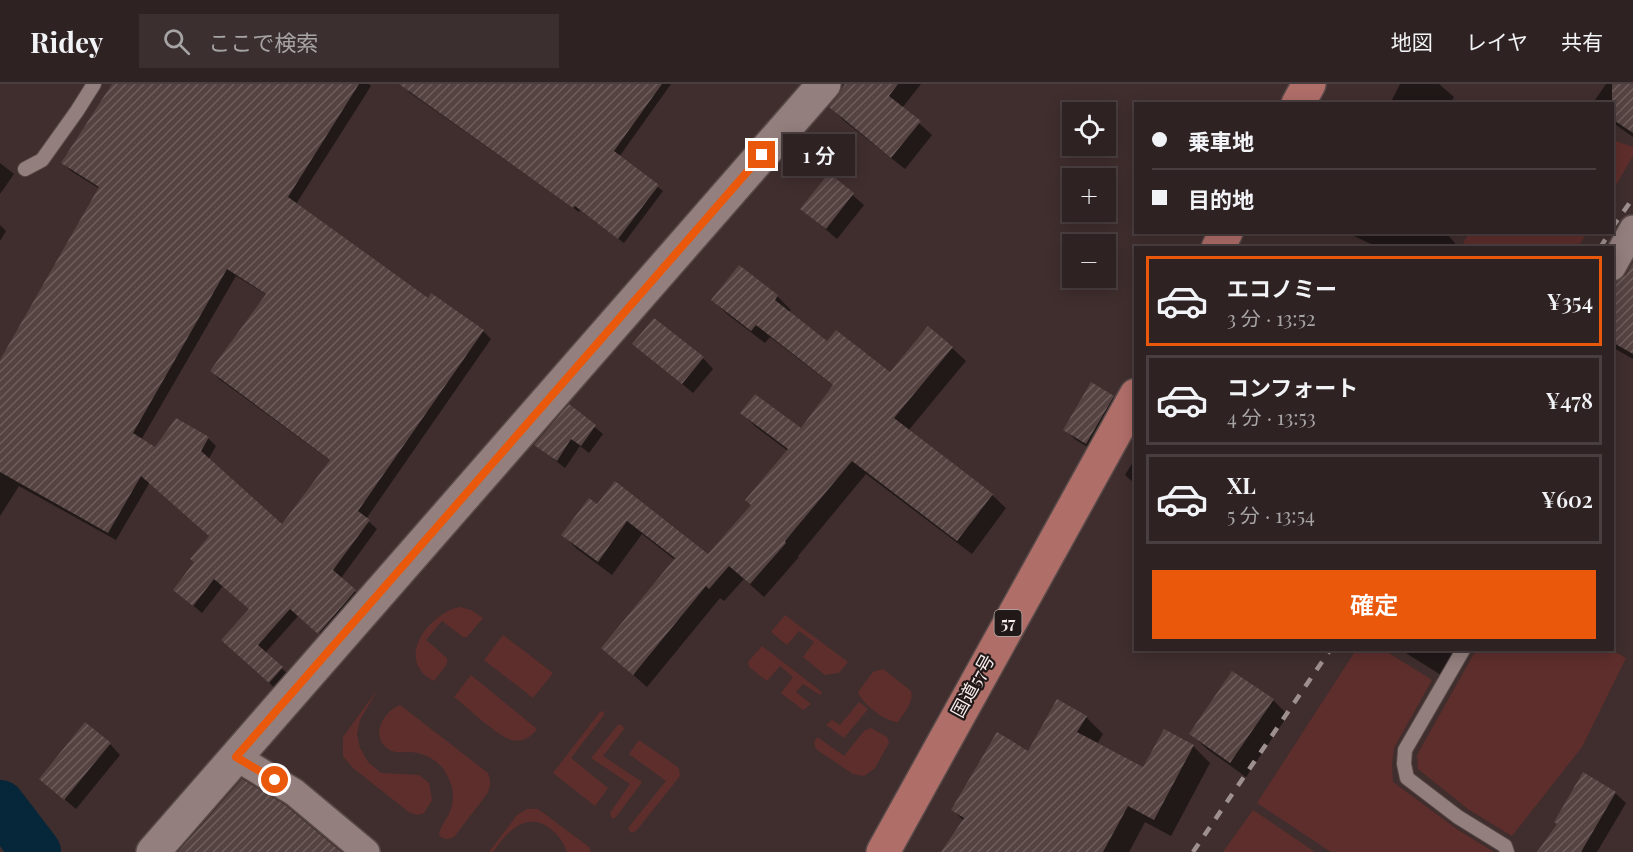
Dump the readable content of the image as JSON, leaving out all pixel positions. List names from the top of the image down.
{
  "streets": {
    "highway": ["57", "国道57号"]
  },
  "page": {
    "header": "Ridey",
    "search": "ここで検索",
    "nav": ["地図", "レイヤ", "共有"],
    "map_buttons": ["+", "−"],
    "banner": ["乗車地", "目的地"],
    "bubble": "1 分",
    "list": [
      {
        "name": "エコノミー",
        "note": "3 分 · 13:52",
        "value": "¥354"
      },
      {
        "name": "コンフォート",
        "note": "4 分 · 13:53",
        "value": "¥478"
      },
      {
        "name": "XL",
        "note": "5 分 · 13:54",
        "value": "¥602"
      }
    ],
    "buttons": "確定"
  }
}
